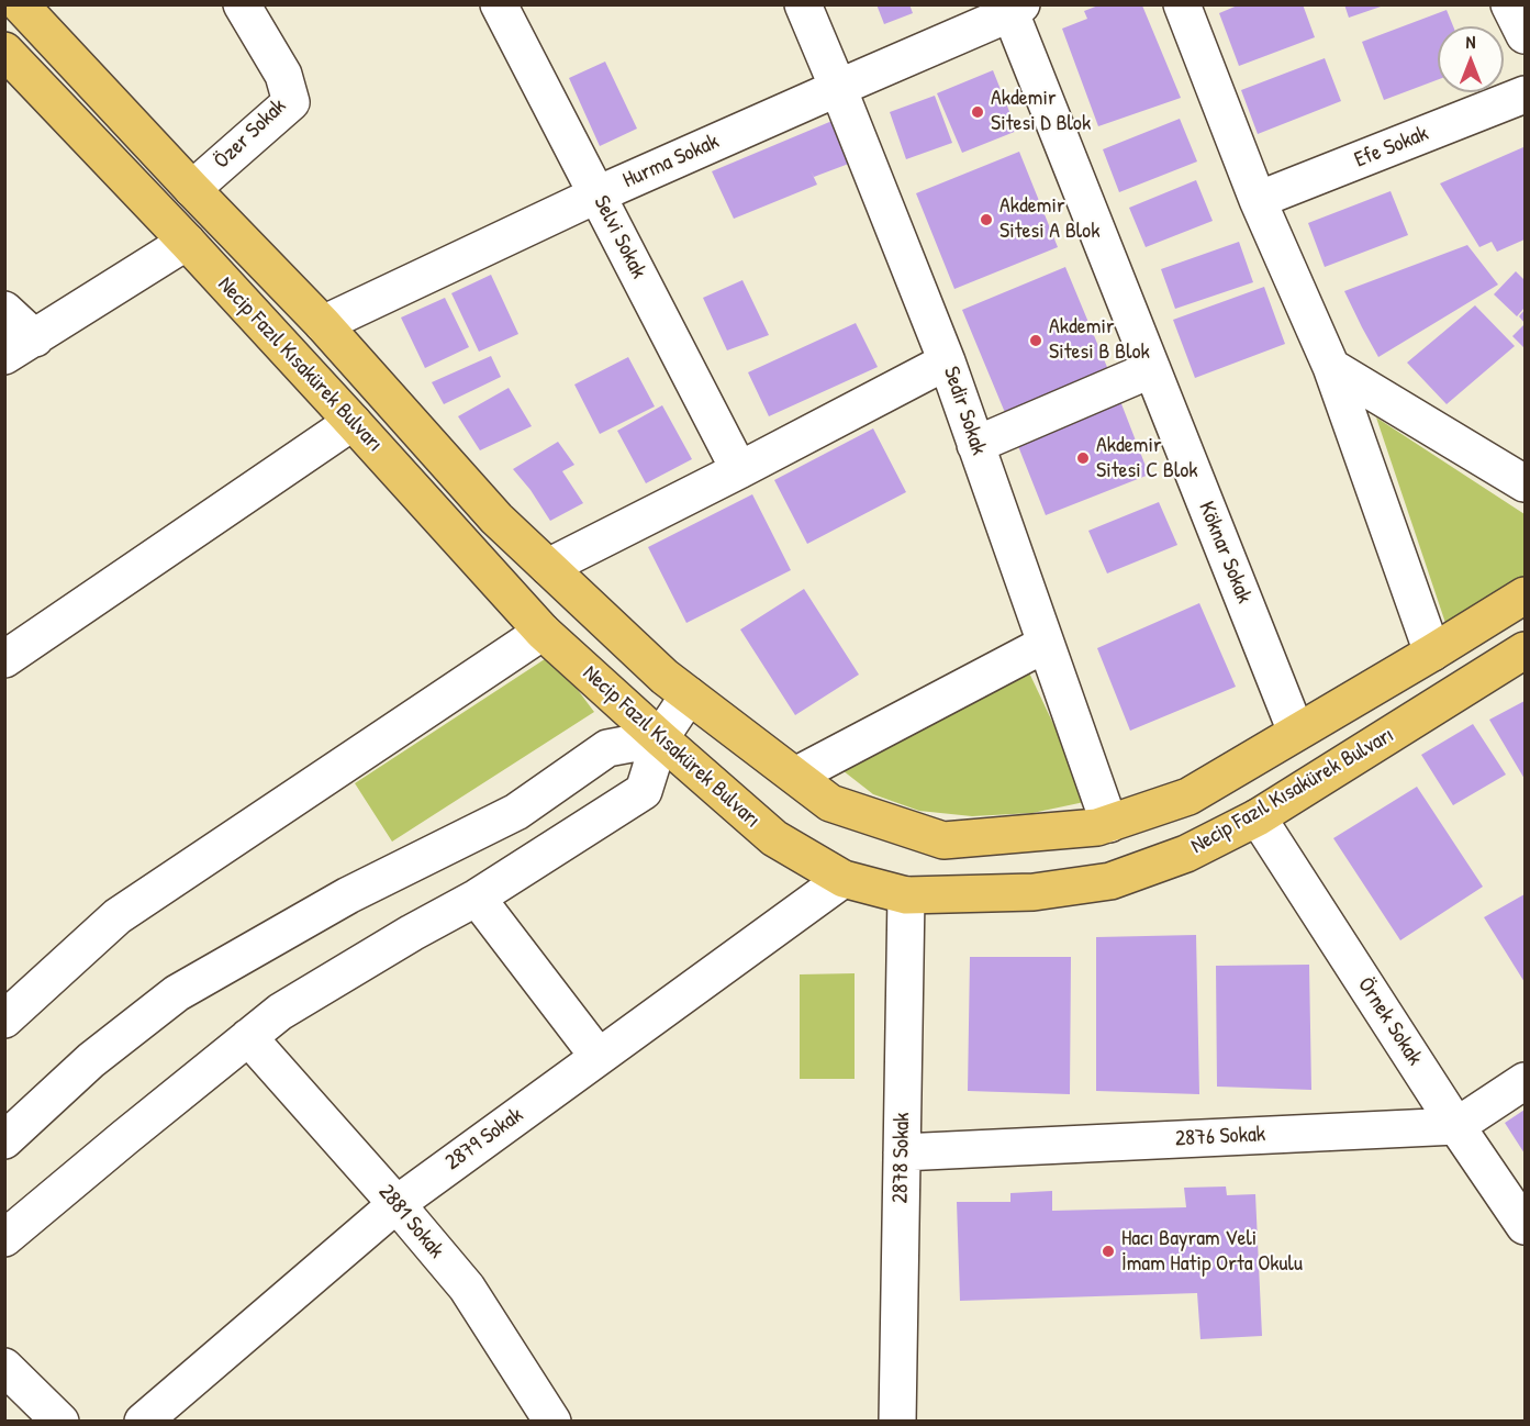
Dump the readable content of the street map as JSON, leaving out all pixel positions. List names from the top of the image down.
{
  "streets": {
    "main road": ["Necip Fazıl Kısakürek Bulvarı"],
    "street": [
      "Özer Sokak",
      "Efe Sokak",
      "Hurma Sokak",
      "Selvi Sokak",
      "Sedir Sokak",
      "Köknar Sokak",
      "Örnek Sokak",
      "2876 Sokak",
      "2879 Sokak",
      "2878 Sokak",
      "2881 Sokak"
    ]
  },
  "crossings": [
    ["Özer Sokak", "Necip Fazıl Kısakürek Bulvarı"],
    ["Hurma Sokak", "Selvi Sokak"],
    ["Hurma Sokak", "Necip Fazıl Kısakürek Bulvarı"],
    ["Hurma Sokak", "Sedir Sokak"],
    ["Hurma Sokak", "Köknar Sokak"],
    ["Necip Fazıl Kısakürek Bulvarı", "Sedir Sokak"],
    ["Necip Fazıl Kısakürek Bulvarı", "Köknar Sokak"],
    ["Necip Fazıl Kısakürek Bulvarı", "Örnek Sokak"],
    ["Necip Fazıl Kısakürek Bulvarı", "2879 Sokak"],
    ["Necip Fazıl Kısakürek Bulvarı", "2878 Sokak"],
    ["Örnek Sokak", "2876 Sokak"],
    ["2876 Sokak", "2878 Sokak"],
    ["2879 Sokak", "2881 Sokak"]
  ],
  "places": [
    "Akdemir Sitesi D Blok",
    "Akdemir Sitesi A Blok",
    "Akdemir Sitesi B Blok",
    "Akdemir Sitesi C Blok",
    "Hacı Bayram Veli İmam Hatip Orta Okulu"
  ],
  "north": "top"
}
